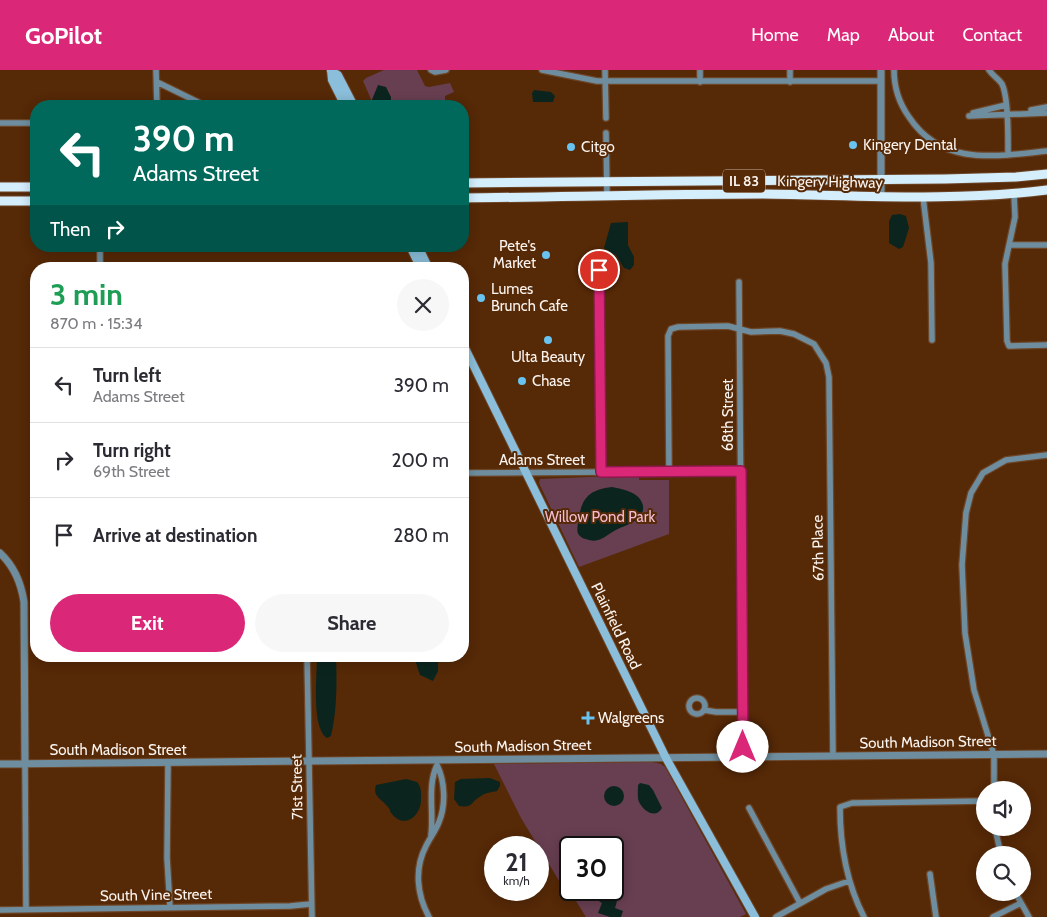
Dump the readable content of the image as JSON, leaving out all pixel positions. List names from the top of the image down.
{
  "streets": {
    "highway": ["IL 83", "Kingery Highway"],
    "main road": ["Plainfield Road"],
    "street": [
      "68th Street",
      "Adams Street",
      "67th Place",
      "South Madison Street",
      "71st Street",
      "South Vine Street"
    ]
  },
  "crossings": [
    ["68th Street", "Adams Street"],
    ["68th Street", "67th Place"],
    ["68th Street", "South Madison Street"],
    ["Adams Street", "Plainfield Road"],
    ["67th Place", "South Madison Street"],
    ["Plainfield Road", "South Madison Street"],
    ["South Madison Street", "71st Street"],
    ["71st Street", "South Vine Street"]
  ],
  "parks": ["Willow Pond Park"],
  "places": {
    "other": [
      "Kingery Dental",
      "Citgo",
      "Pete's Market",
      "Lumes Brunch Cafe",
      "Ulta Beauty",
      "Chase"
    ],
    "health": ["Walgreens"]
  },
  "page": {
    "header": "GoPilot",
    "nav": [
      "Home",
      "Map",
      "About",
      "Contact"
    ],
    "turn": ["390 m", "Adams Street"],
    "then": "Then",
    "heading": ["3 min", "870 m · 15:34"],
    "list": [
      {
        "name": "Turn left",
        "note": "Adams Street",
        "value": "390 m"
      },
      {
        "name": "Turn right",
        "note": "69th Street",
        "value": "200 m"
      },
      {
        "name": "Arrive at destination",
        "value": "280 m"
      }
    ],
    "buttons": ["Exit", "Share"],
    "speed": "21 km/h",
    "limit": "30"
  }
}
